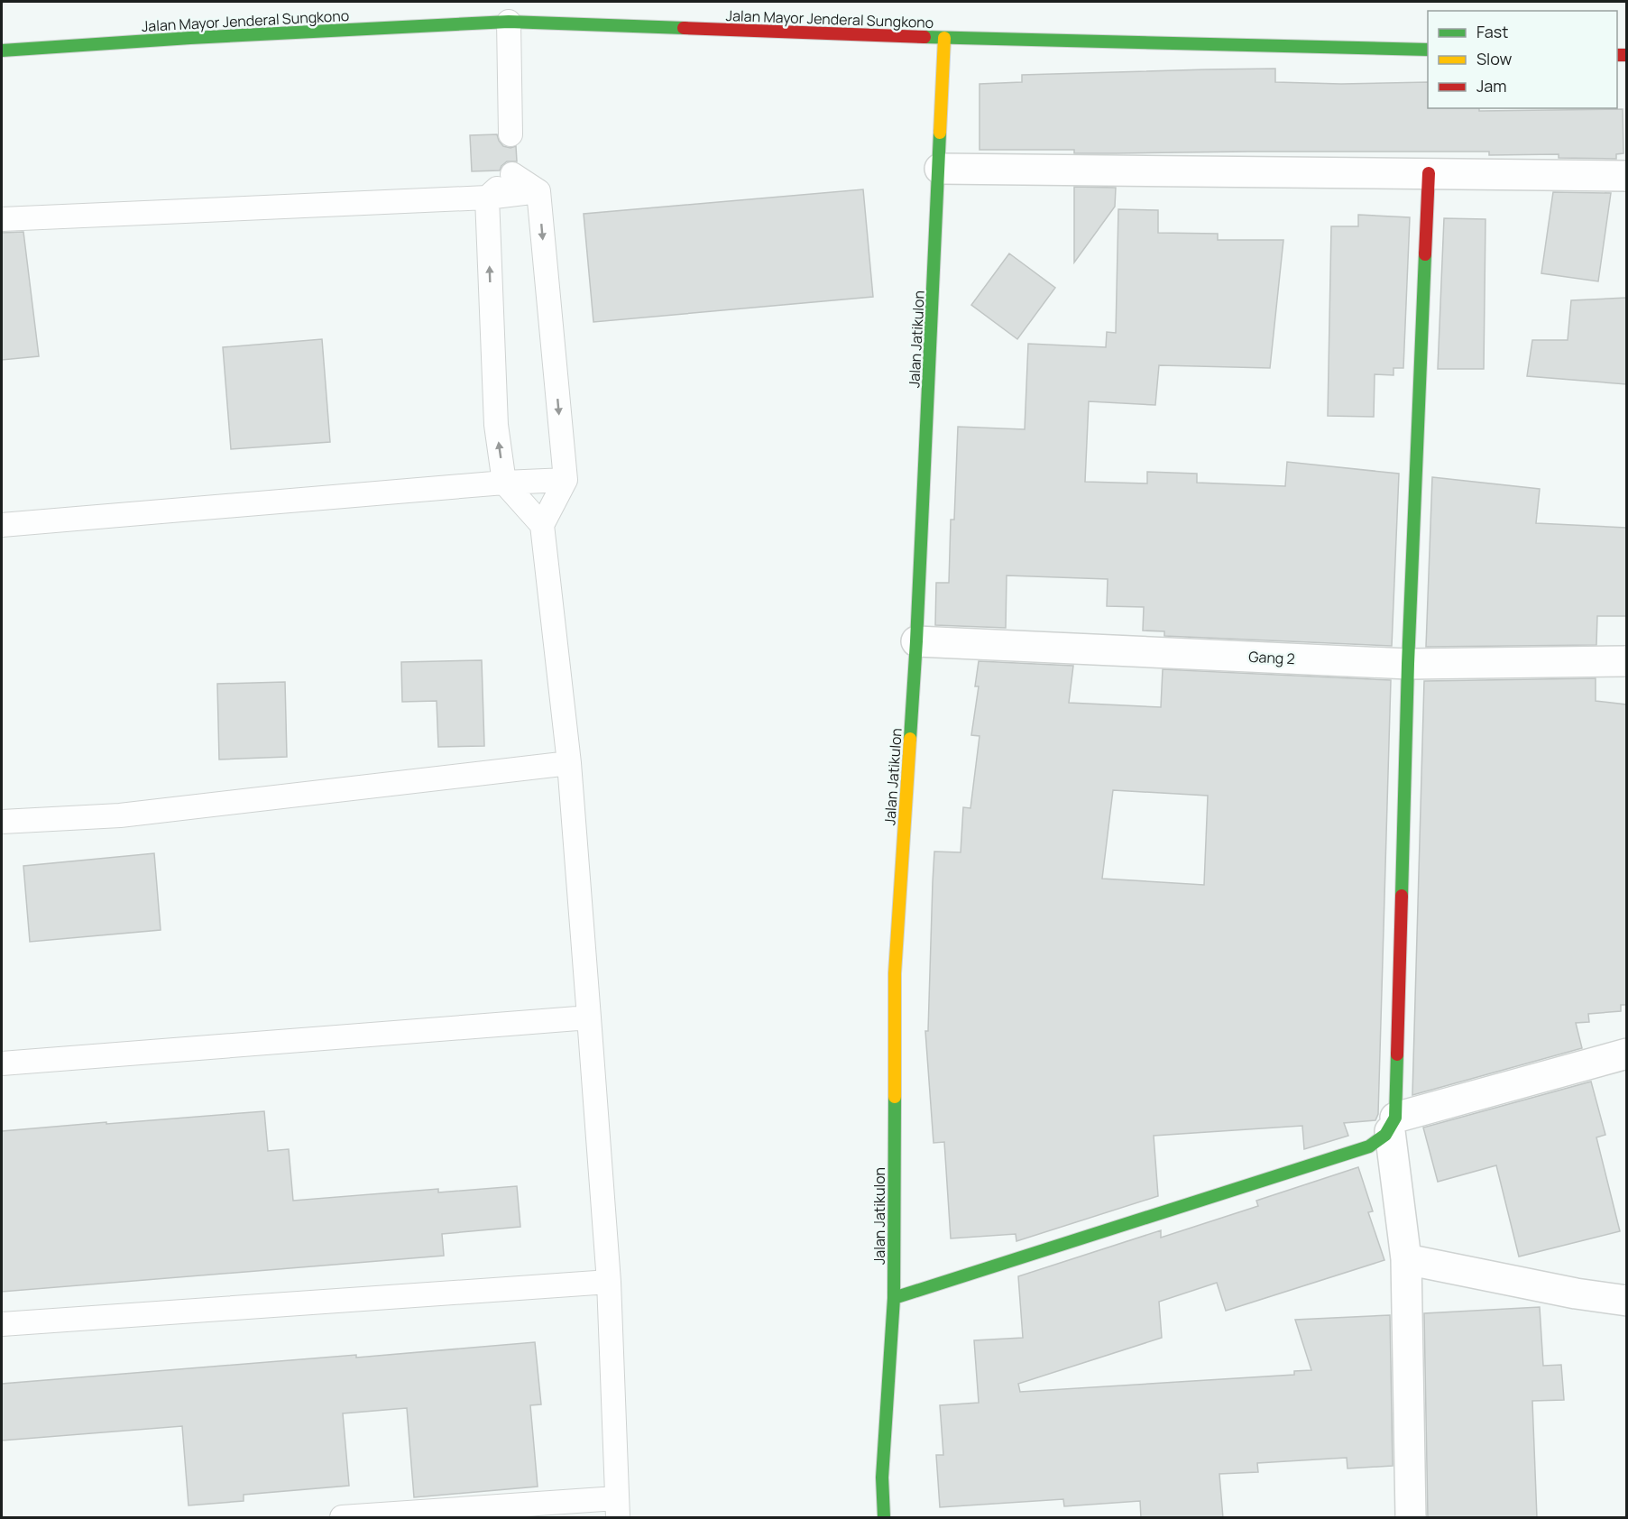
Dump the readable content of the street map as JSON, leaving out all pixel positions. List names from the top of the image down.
{
  "streets": {
    "main road": ["Jalan Mayor Jenderal Sungkono", "Jalan Jatikulon"],
    "street": ["Gang 2"]
  },
  "crossings": [
    ["Jalan Mayor Jenderal Sungkono", "Jalan Jatikulon"],
    ["Jalan Jatikulon", "Gang 2"]
  ],
  "legend": ["Fast", "Slow", "Jam"]
}
